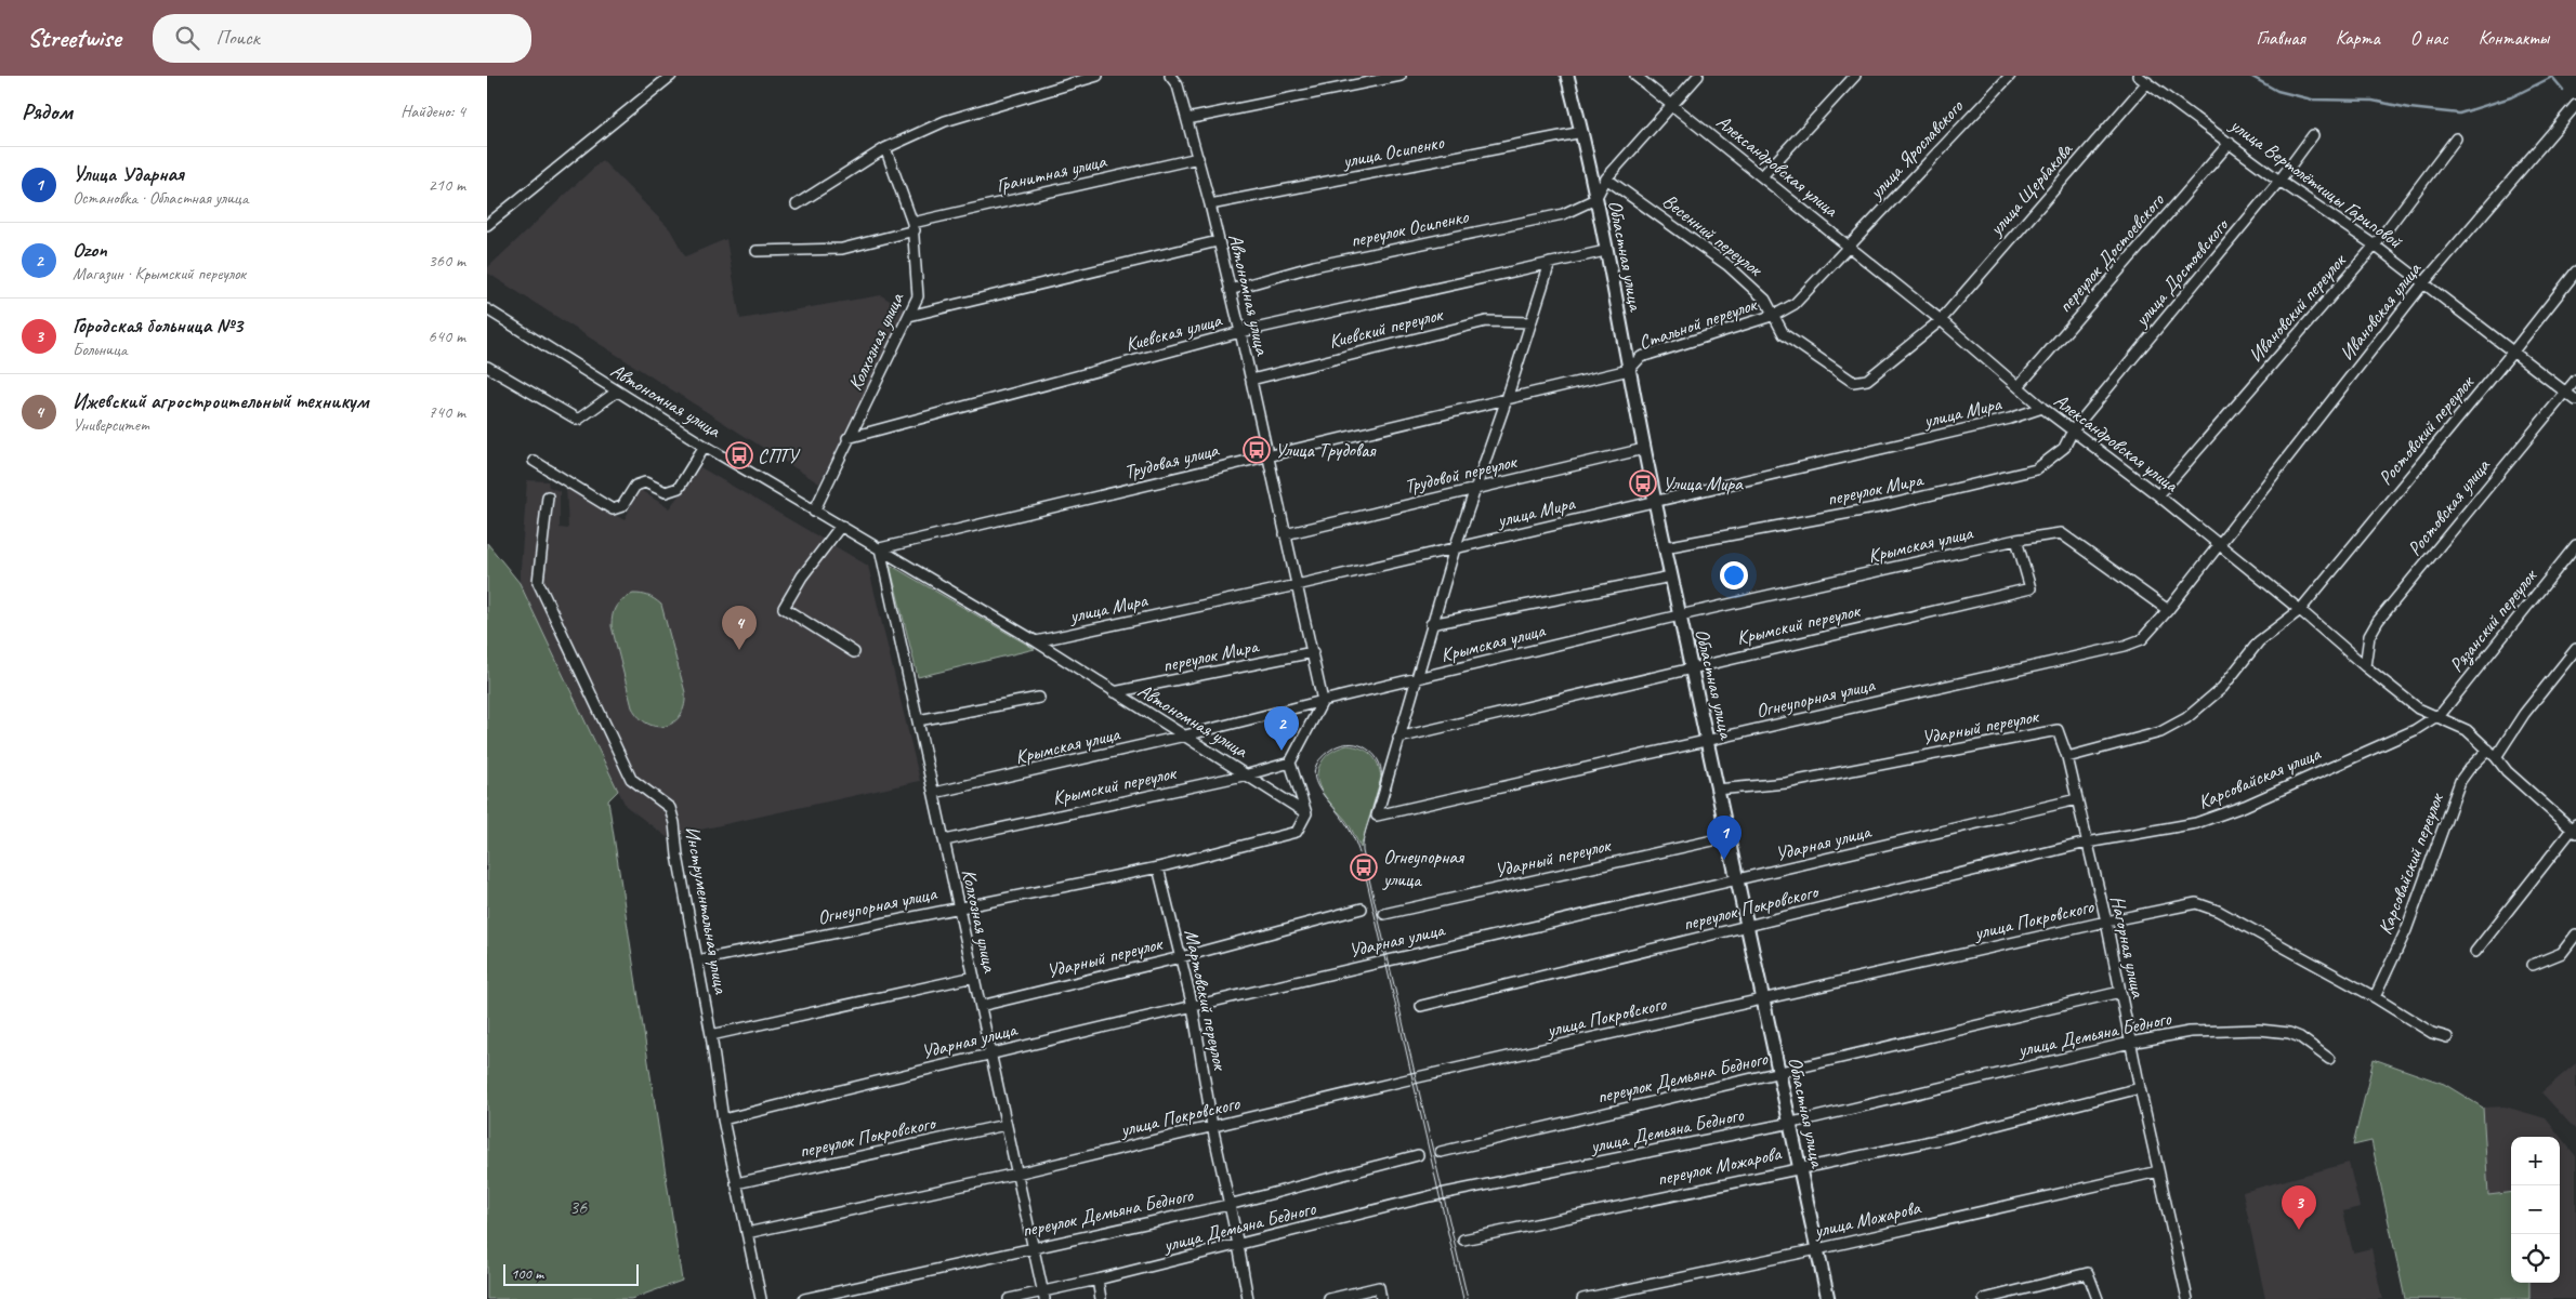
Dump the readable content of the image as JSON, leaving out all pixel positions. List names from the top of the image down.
{
  "streets": {
    "main road": ["Областная улица"],
    "street": [
      "улица Ярославского",
      "улица Осипенко",
      "Александровская улица",
      "Гранитная улица",
      "улица Вертолётчицы Гариповой",
      "улица Щербакова",
      "переулок Осипенко",
      "Весенний переулок",
      "переулок Достоевского",
      "улица Достоевского",
      "Автономная улица",
      "Ивановский переулок",
      "Ивановская улица",
      "Стальной переулок",
      "Киевский переулок",
      "Киевская улица",
      "Колхозная улица",
      "улица Мира",
      "Ростовский переулок",
      "Трудовая улица",
      "Трудовой переулок",
      "переулок Мира",
      "Ростовская улица",
      "Крымская улица",
      "Рязанский переулок",
      "Крымский переулок",
      "Огнеупорная улица",
      "Ударный переулок",
      "Карсовайская улица",
      "Ударная улица",
      "Карсовайский переулок",
      "переулок Покровского",
      "Инструментальная улица",
      "улица Покровского",
      "Нагорная улица",
      "Мартовский переулок",
      "улица Демьяна Бедного",
      "переулок Демьяна Бедного",
      "переулок Можарова",
      "улица Можарова"
    ]
  },
  "crossings": [
    ["улица Ярославского", "Александровская улица"],
    ["улица Ярославского", "Стальной переулок"],
    ["улица Осипенко", "Областная улица"],
    ["улица Осипенко", "Автономная улица"],
    ["Александровская улица", "улица Щербакова"],
    ["Александровская улица", "Весенний переулок"],
    ["Александровская улица", "переулок Достоевского"],
    ["Александровская улица", "улица Достоевского"],
    ["Александровская улица", "Ивановский переулок"],
    ["Александровская улица", "Ивановская улица"],
    ["Александровская улица", "Стальной переулок"],
    ["Александровская улица", "улица Мира"],
    ["Александровская улица", "Ростовский переулок"],
    ["Александровская улица", "переулок Мира"],
    ["Александровская улица", "Ростовская улица"],
    ["Александровская улица", "Рязанский переулок"],
    ["Александровская улица", "Огнеупорная улица"],
    ["Александровская улица", "Карсовайская улица"],
    ["Александровская улица", "Карсовайский переулок"],
    ["Гранитная улица", "Автономная улица"],
    ["Гранитная улица", "Колхозная улица"],
    ["улица Вертолётчицы Гариповой", "улица Щербакова"],
    ["улица Вертолётчицы Гариповой", "переулок Достоевского"],
    ["улица Вертолётчицы Гариповой", "улица Достоевского"],
    ["улица Вертолётчицы Гариповой", "Ивановский переулок"],
    ["улица Вертолётчицы Гариповой", "Ивановская улица"],
    ["улица Вертолётчицы Гариповой", "Ростовский переулок"],
    ["улица Вертолётчицы Гариповой", "Ростовская улица"],
    ["улица Щербакова", "Весенний переулок"],
    ["переулок Осипенко", "Областная улица"],
    ["переулок Осипенко", "Автономная улица"],
    ["Весенний переулок", "Стальной переулок"],
    ["Областная улица", "Стальной переулок"],
    ["Областная улица", "Киевская улица"],
    ["Областная улица", "улица Мира"],
    ["Областная улица", "Трудовая улица"],
    ["Областная улица", "Трудовой переулок"],
    ["Областная улица", "переулок Мира"],
    ["Областная улица", "Крымская улица"],
    ["Областная улица", "Крымский переулок"],
    ["Областная улица", "Огнеупорная улица"],
    ["Областная улица", "Ударный переулок"],
    ["Областная улица", "Ударная улица"],
    ["Областная улица", "переулок Покровского"],
    ["Областная улица", "улица Покровского"],
    ["Областная улица", "улица Демьяна Бедного"],
    ["Областная улица", "переулок Демьяна Бедного"],
    ["Областная улица", "переулок Можарова"],
    ["Областная улица", "улица Можарова"],
    ["улица Достоевского", "переулок Мира"],
    ["Автономная улица", "Киевский переулок"],
    ["Автономная улица", "Киевская улица"],
    ["Автономная улица", "Колхозная улица"],
    ["Автономная улица", "улица Мира"],
    ["Автономная улица", "Трудовая улица"],
    ["Автономная улица", "Трудовой переулок"],
    ["Автономная улица", "переулок Мира"],
    ["Автономная улица", "Крымская улица"],
    ["Автономная улица", "Крымский переулок"],
    ["Автономная улица", "Огнеупорная улица"],
    ["Ивановская улица", "Огнеупорная улица"],
    ["Стальной переулок", "Трудовая улица"],
    ["Киевская улица", "Колхозная улица"],
    ["Колхозная улица", "Трудовая улица"],
    ["Колхозная улица", "Крымская улица"],
    ["Колхозная улица", "Крымский переулок"],
    ["Колхозная улица", "Огнеупорная улица"],
    ["Колхозная улица", "Ударный переулок"],
    ["Колхозная улица", "Ударная улица"],
    ["Колхозная улица", "переулок Покровского"],
    ["Колхозная улица", "улица Покровского"],
    ["Колхозная улица", "улица Демьяна Бедного"],
    ["Колхозная улица", "переулок Демьяна Бедного"],
    ["Ростовский переулок", "Нагорная улица"],
    ["Крымская улица", "Крымский переулок"],
    ["Крымская улица", "Огнеупорная улица"],
    ["Рязанский переулок", "Карсовайская улица"],
    ["Крымский переулок", "Огнеупорная улица"],
    ["Огнеупорная улица", "Инструментальная улица"],
    ["Огнеупорная улица", "Мартовский переулок"],
    ["Ударный переулок", "Нагорная улица"],
    ["Ударный переулок", "Мартовский переулок"],
    ["Карсовайская улица", "переулок Покровского"],
    ["Карсовайская улица", "Нагорная улица"],
    ["Ударная улица", "Инструментальная улица"],
    ["Ударная улица", "Нагорная улица"],
    ["Ударная улица", "Мартовский переулок"],
    ["Карсовайский переулок", "улица Покровского"],
    ["переулок Покровского", "Инструментальная улица"],
    ["переулок Покровского", "Нагорная улица"],
    ["Инструментальная улица", "улица Покровского"],
    ["улица Покровского", "Нагорная улица"],
    ["улица Покровского", "Мартовский переулок"],
    ["Нагорная улица", "улица Демьяна Бедного"],
    ["Нагорная улица", "переулок Демьяна Бедного"],
    ["Нагорная улица", "переулок Можарова"],
    ["Нагорная улица", "улица Можарова"],
    ["Мартовский переулок", "улица Демьяна Бедного"],
    ["Мартовский переулок", "переулок Демьяна Бедного"]
  ],
  "parks": ["36"],
  "places": {
    "bus stop": [
      "Улица Трудовая",
      "СПТУ",
      "Улица Мира",
      "Огнеупорная улица"
    ]
  },
  "scale_bar": "100 m",
  "page": {
    "header": "Streetwise",
    "search": "Поиск",
    "nav": [
      "Главная",
      "Карта",
      "О нас",
      "Контакты"
    ],
    "heading": ["Рядом", "Найдено: 4"],
    "list": [
      {
        "mark": "1",
        "name": "Улица Ударная",
        "note": "Остановка · Областная улица",
        "value": "210 m"
      },
      {
        "mark": "2",
        "name": "Ozon",
        "note": "Магазин · Крымский переулок",
        "value": "360 m"
      },
      {
        "mark": "3",
        "name": "Городская больница №3",
        "note": "Больница",
        "value": "640 m"
      },
      {
        "mark": "4",
        "name": "Ижевский агростроительный техникум",
        "note": "Университет",
        "value": "740 m"
      }
    ],
    "pins": [
      "4",
      "2",
      "1",
      "3"
    ],
    "map_buttons": ["+", "−"],
    "scale": "100 m"
  }
}
